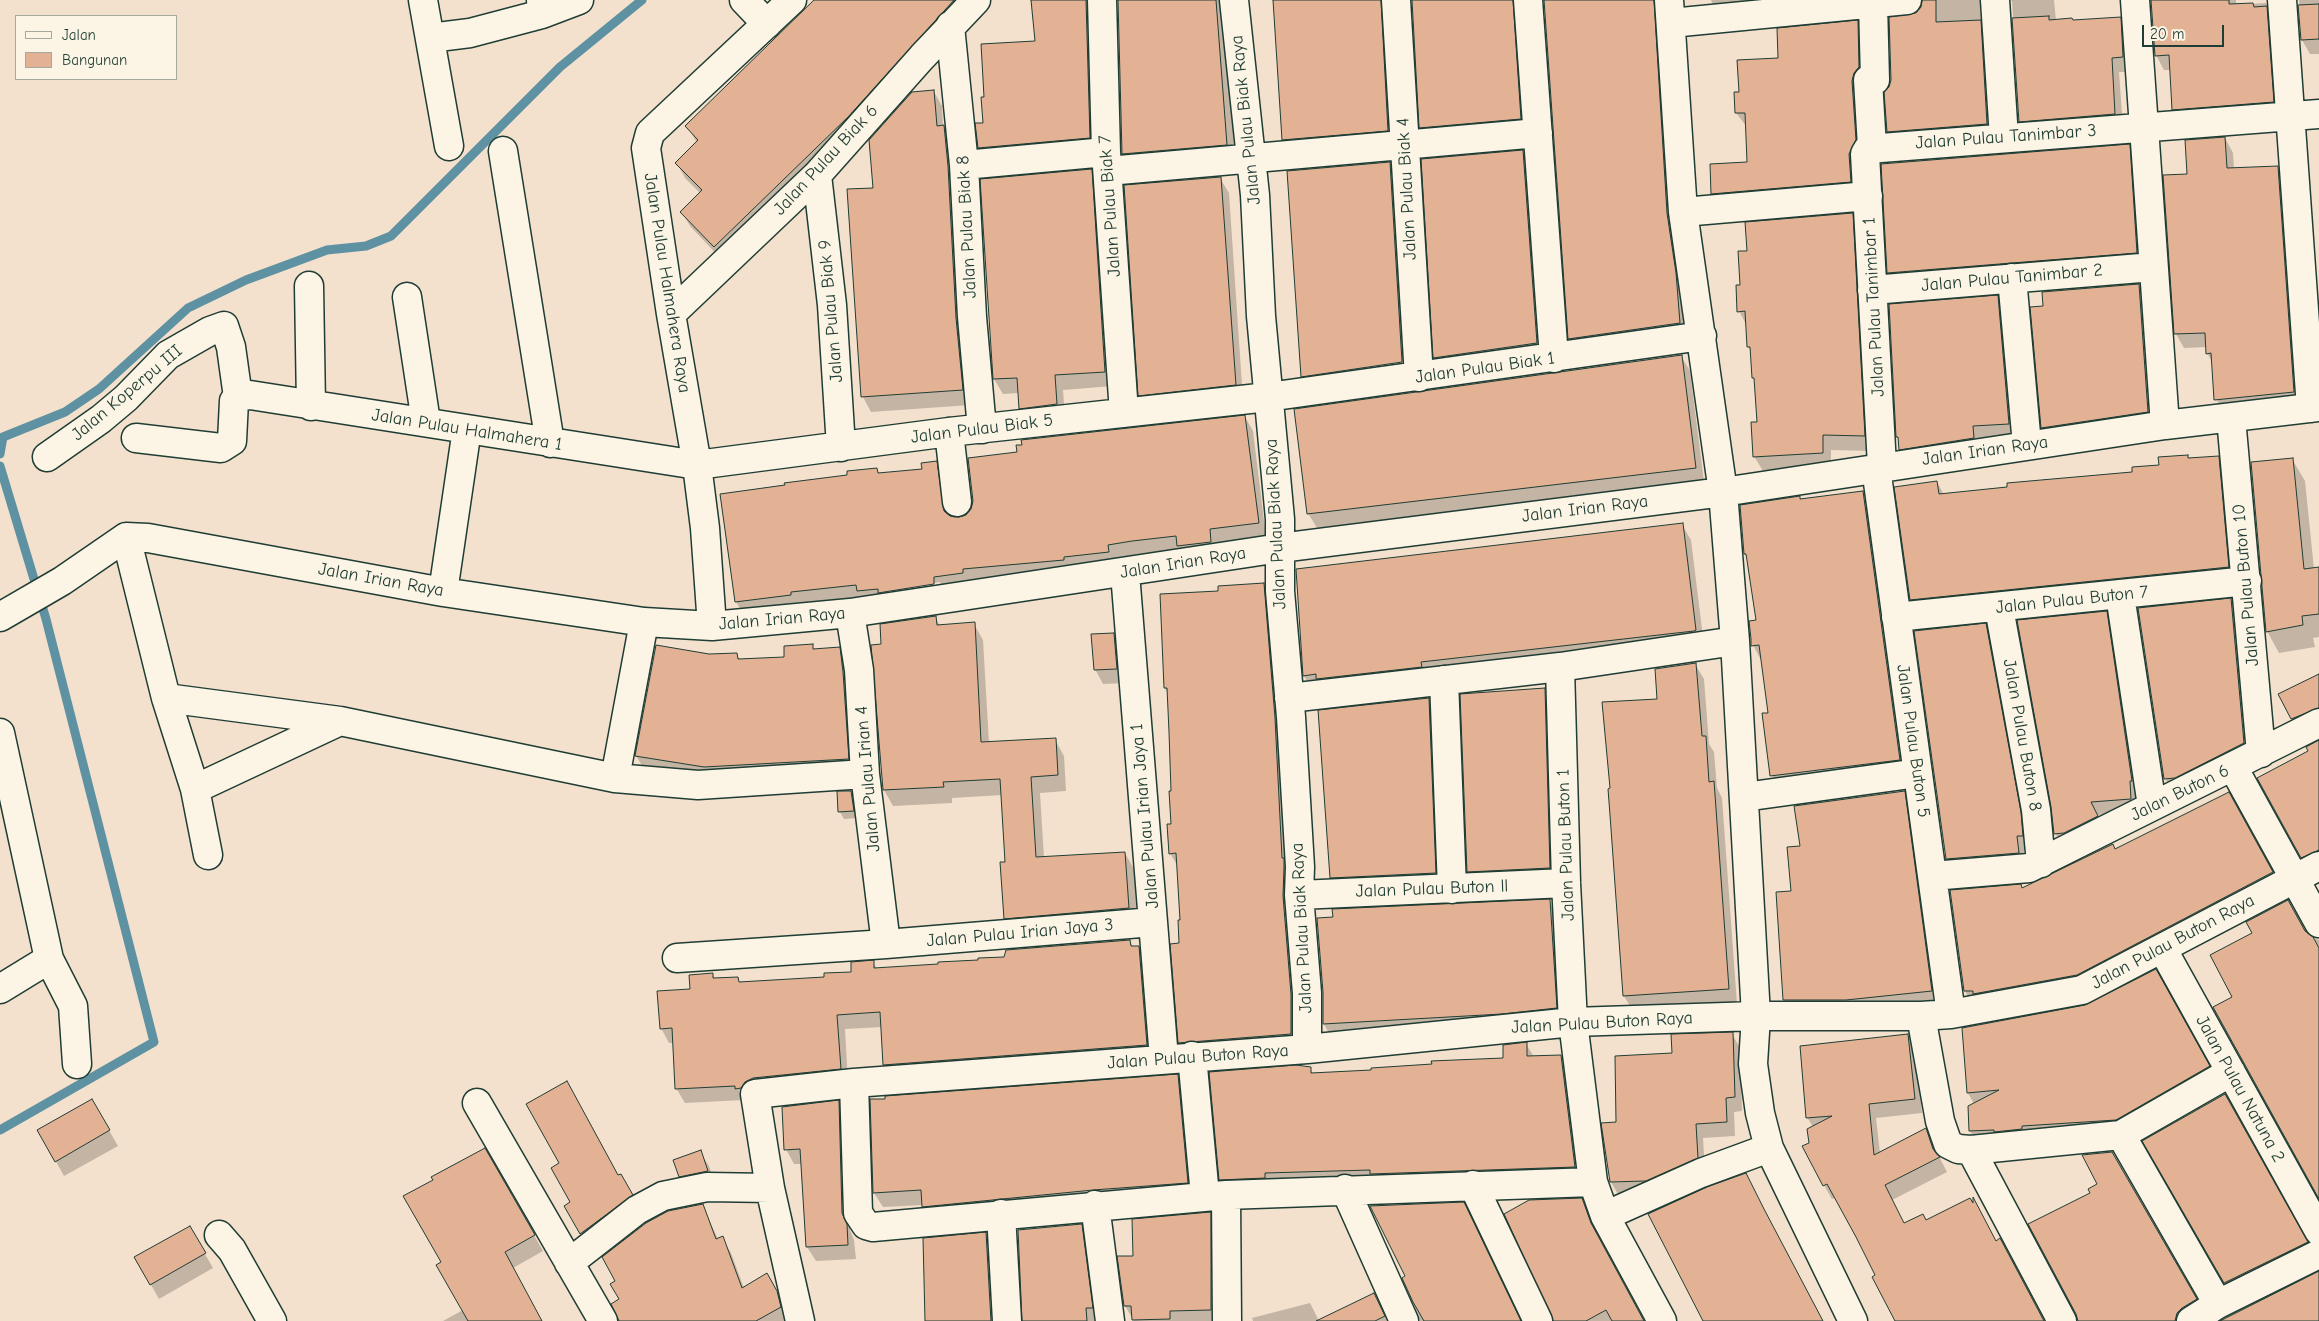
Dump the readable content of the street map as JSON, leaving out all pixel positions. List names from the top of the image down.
{
  "streets": {
    "street": [
      "Jalan Pulau Biak Raya",
      "Jalan Pulau Tanimbar 3",
      "Jalan Pulau Biak 6",
      "Jalan Pulau Biak 4",
      "Jalan Pulau Biak 7",
      "Jalan Pulau Biak 8",
      "Jalan Pulau Tanimbar 2",
      "Jalan Pulau Halmahera Raya",
      "Jalan Pulau Tanimbar 1",
      "Jalan Pulau Biak 9",
      "Jalan Pulau Biak 1",
      "Jalan Koperpu III",
      "Jalan Pulau Biak 5",
      "Jalan Pulau Halmahera 1",
      "Jalan Irian Raya",
      "Jalan Pulau Buton 10",
      "Jalan Pulau Buton 7",
      "Jalan Pulau Buton 8",
      "Jalan Pulau Buton 5",
      "Jalan Pulau Irian 4",
      "Jalan Buton 6",
      "Jalan Pulau Irian Jaya 1",
      "Jalan Pulau Buton 1",
      "Jalan Pulau Buton ll",
      "Jalan Pulau Irian Jaya 3",
      "Jalan Pulau Buton Raya",
      "Jalan Pulau Natuna 2"
    ]
  },
  "crossings": [
    ["Jalan Pulau Biak Raya", "Jalan Pulau Biak 1"],
    ["Jalan Pulau Biak Raya", "Jalan Pulau Biak 5"],
    ["Jalan Pulau Biak Raya", "Jalan Irian Raya"],
    ["Jalan Pulau Biak Raya", "Jalan Pulau Buton ll"],
    ["Jalan Pulau Biak Raya", "Jalan Pulau Buton Raya"],
    ["Jalan Pulau Tanimbar 3", "Jalan Pulau Tanimbar 1"],
    ["Jalan Pulau Biak 6", "Jalan Pulau Biak 8"],
    ["Jalan Pulau Biak 6", "Jalan Pulau Halmahera Raya"],
    ["Jalan Pulau Biak 6", "Jalan Pulau Biak 9"],
    ["Jalan Pulau Biak 4", "Jalan Pulau Biak 1"],
    ["Jalan Pulau Biak 7", "Jalan Pulau Biak 5"],
    ["Jalan Pulau Biak 8", "Jalan Pulau Biak 5"],
    ["Jalan Pulau Tanimbar 2", "Jalan Pulau Tanimbar 1"],
    ["Jalan Pulau Halmahera Raya", "Jalan Pulau Biak 5"],
    ["Jalan Pulau Halmahera Raya", "Jalan Pulau Halmahera 1"],
    ["Jalan Pulau Halmahera Raya", "Jalan Irian Raya"],
    ["Jalan Pulau Tanimbar 1", "Jalan Irian Raya"],
    ["Jalan Pulau Tanimbar 1", "Jalan Pulau Buton 5"],
    ["Jalan Pulau Biak 9", "Jalan Pulau Biak 5"],
    ["Jalan Pulau Biak 1", "Jalan Pulau Biak 5"],
    ["Jalan Koperpu III", "Jalan Pulau Halmahera 1"],
    ["Jalan Pulau Biak 5", "Jalan Pulau Halmahera 1"],
    ["Jalan Irian Raya", "Jalan Pulau Buton 10"],
    ["Jalan Irian Raya", "Jalan Pulau Buton 5"],
    ["Jalan Irian Raya", "Jalan Pulau Irian 4"],
    ["Jalan Irian Raya", "Jalan Pulau Irian Jaya 1"],
    ["Jalan Pulau Buton 10", "Jalan Pulau Buton 7"],
    ["Jalan Pulau Buton 10", "Jalan Buton 6"],
    ["Jalan Pulau Buton 7", "Jalan Pulau Buton 8"],
    ["Jalan Pulau Buton 7", "Jalan Pulau Buton 5"],
    ["Jalan Pulau Buton 8", "Jalan Buton 6"],
    ["Jalan Pulau Buton 5", "Jalan Buton 6"],
    ["Jalan Pulau Buton 5", "Jalan Pulau Buton Raya"],
    ["Jalan Pulau Irian 4", "Jalan Pulau Irian Jaya 3"],
    ["Jalan Pulau Irian Jaya 1", "Jalan Pulau Irian Jaya 3"],
    ["Jalan Pulau Irian Jaya 1", "Jalan Pulau Buton Raya"],
    ["Jalan Pulau Buton 1", "Jalan Pulau Buton ll"],
    ["Jalan Pulau Buton 1", "Jalan Pulau Buton Raya"],
    ["Jalan Pulau Buton Raya", "Jalan Pulau Natuna 2"]
  ],
  "legend": ["Jalan", "Bangunan"],
  "scale_bar": "20 m"
}
